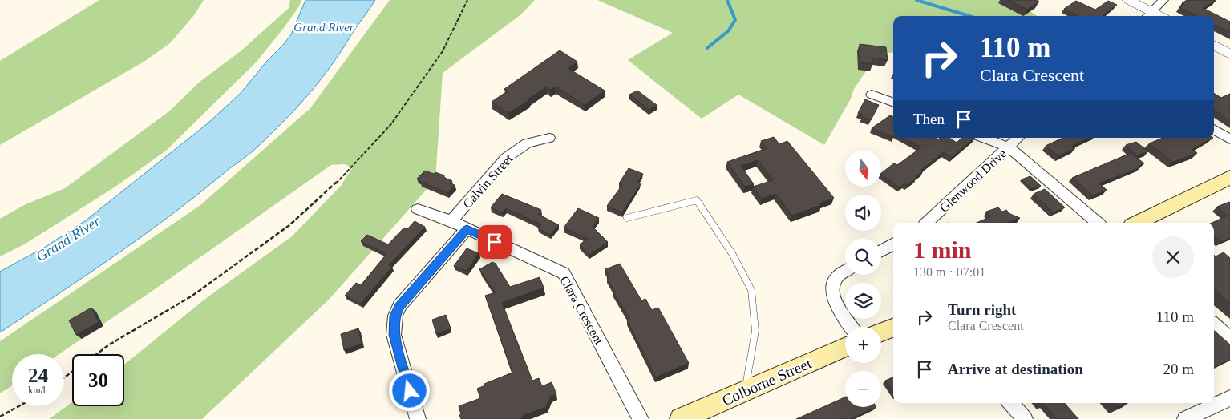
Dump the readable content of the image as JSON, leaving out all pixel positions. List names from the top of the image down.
{
  "streets": {
    "main road": ["Colborne Street"],
    "street": ["Glenwood Drive", "Calvin Street", "Clara Crescent"]
  },
  "crossings": [
    ["Calvin Street", "Clara Crescent"]
  ],
  "water": ["Grand River"],
  "north": "bottom",
  "page": {
    "turn": ["110 m", "Clara Crescent"],
    "then": "Then",
    "map_buttons": ["+", "−"],
    "heading": ["1 min", "130 m · 07:01"],
    "list": [
      {
        "name": "Turn right",
        "note": "Clara Crescent",
        "value": "110 m"
      },
      {
        "name": "Arrive at destination",
        "value": "20 m"
      }
    ],
    "speed": "24 km/h",
    "limit": "30"
  }
}
